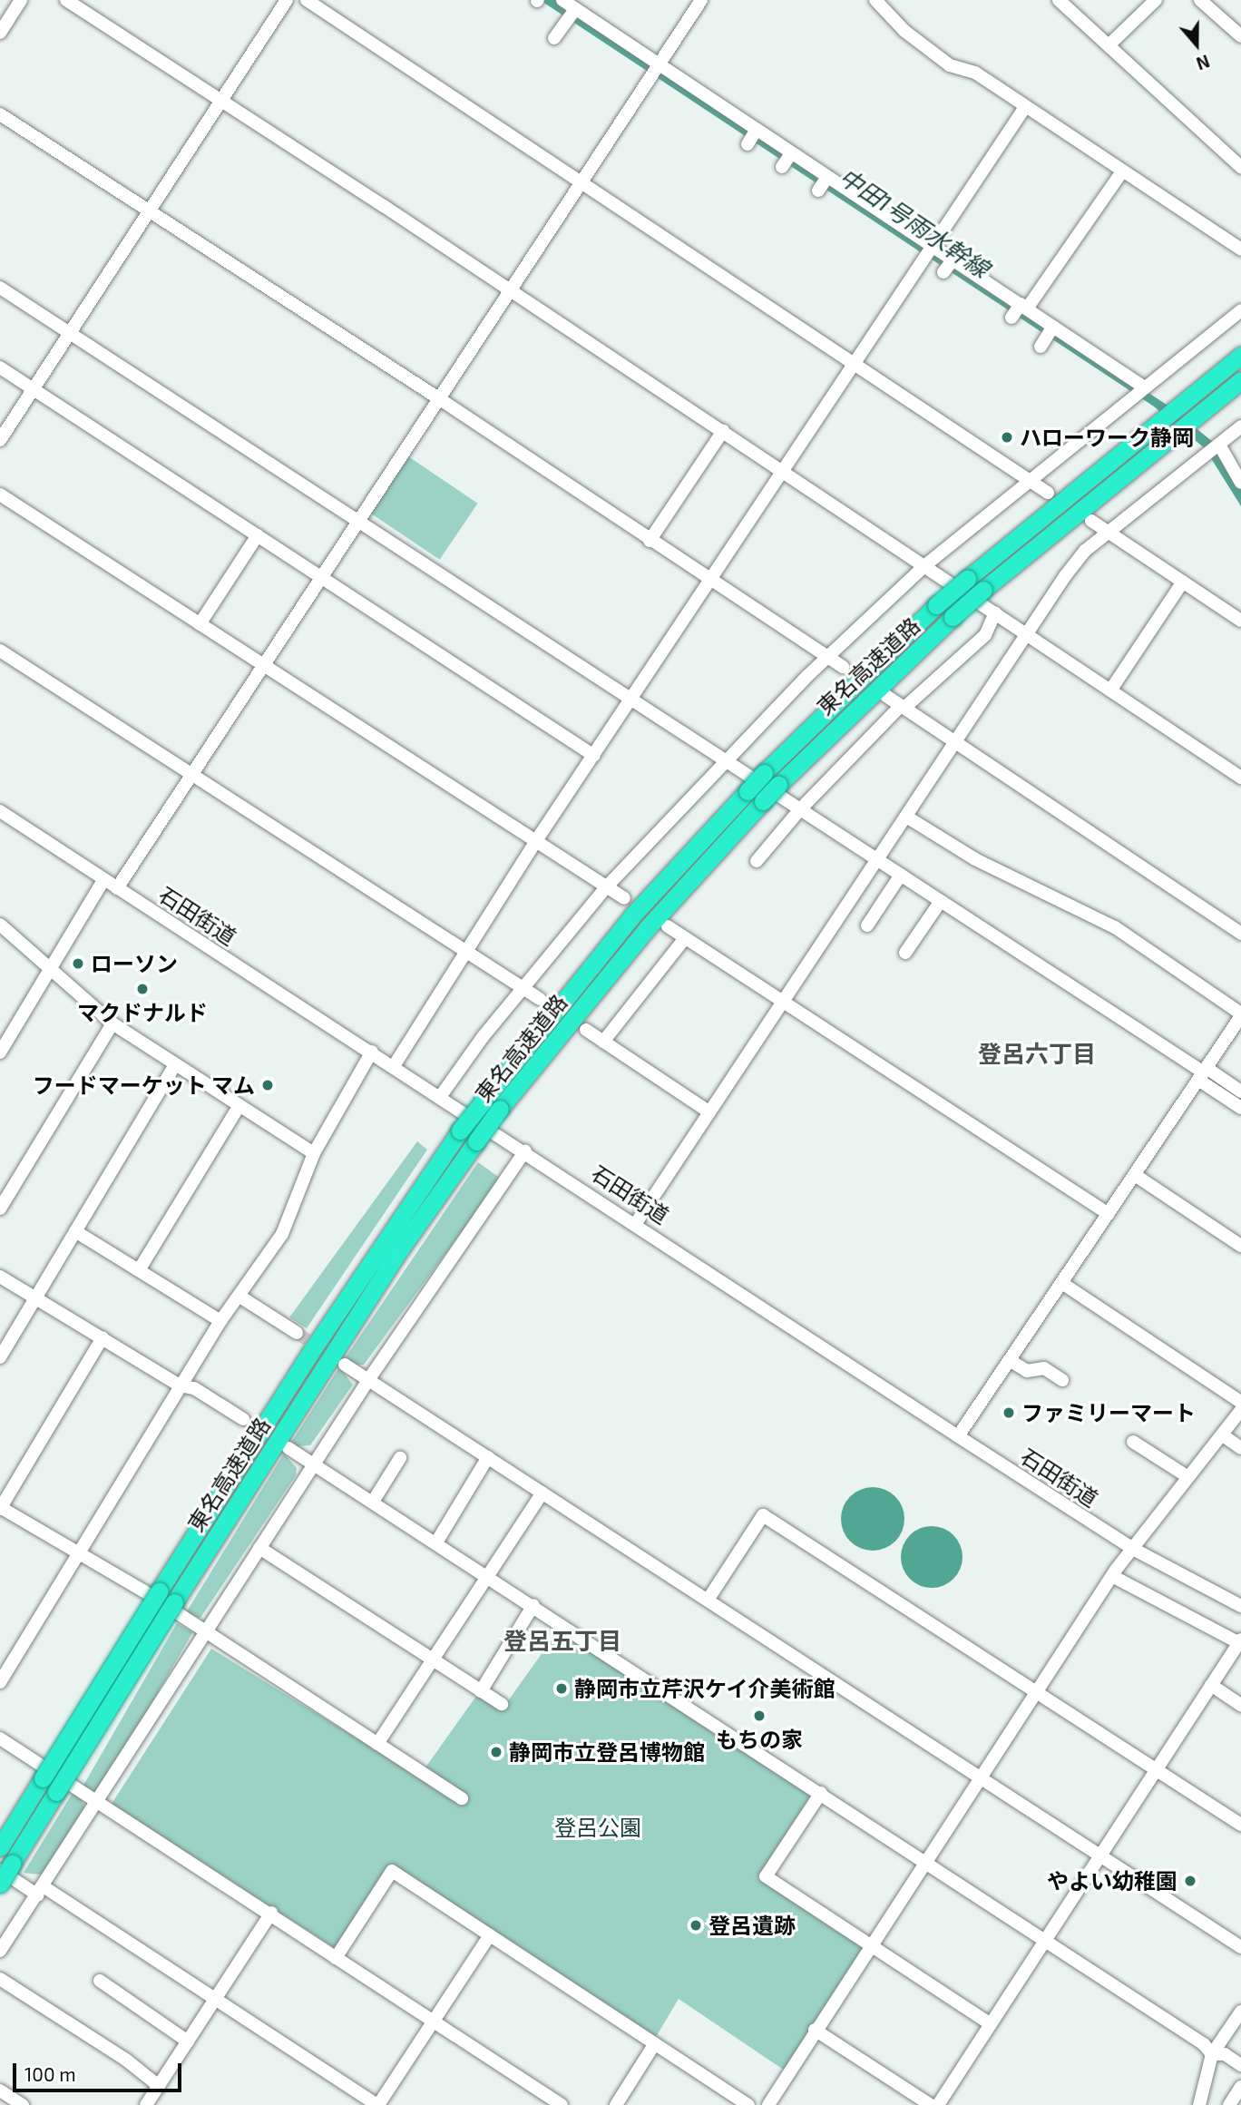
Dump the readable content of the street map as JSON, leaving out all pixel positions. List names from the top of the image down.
{
  "streets": {
    "highway": ["東名高速道路"],
    "street": ["石田街道"]
  },
  "districts": ["登呂六丁目", "登呂五丁目"],
  "water": ["中田1号雨水幹線"],
  "parks": ["登呂公園"],
  "places": [
    "ハローワーク静岡",
    "ローソン",
    "マクドナルド",
    "フードマーケット マム",
    "ファミリーマート",
    "静岡市立芹沢ケイ介美術館",
    "もちの家",
    "静岡市立登呂博物館",
    "やよい幼稚園",
    "登呂遺跡"
  ],
  "scale_bar": "100 m",
  "north": "bottom"
}
